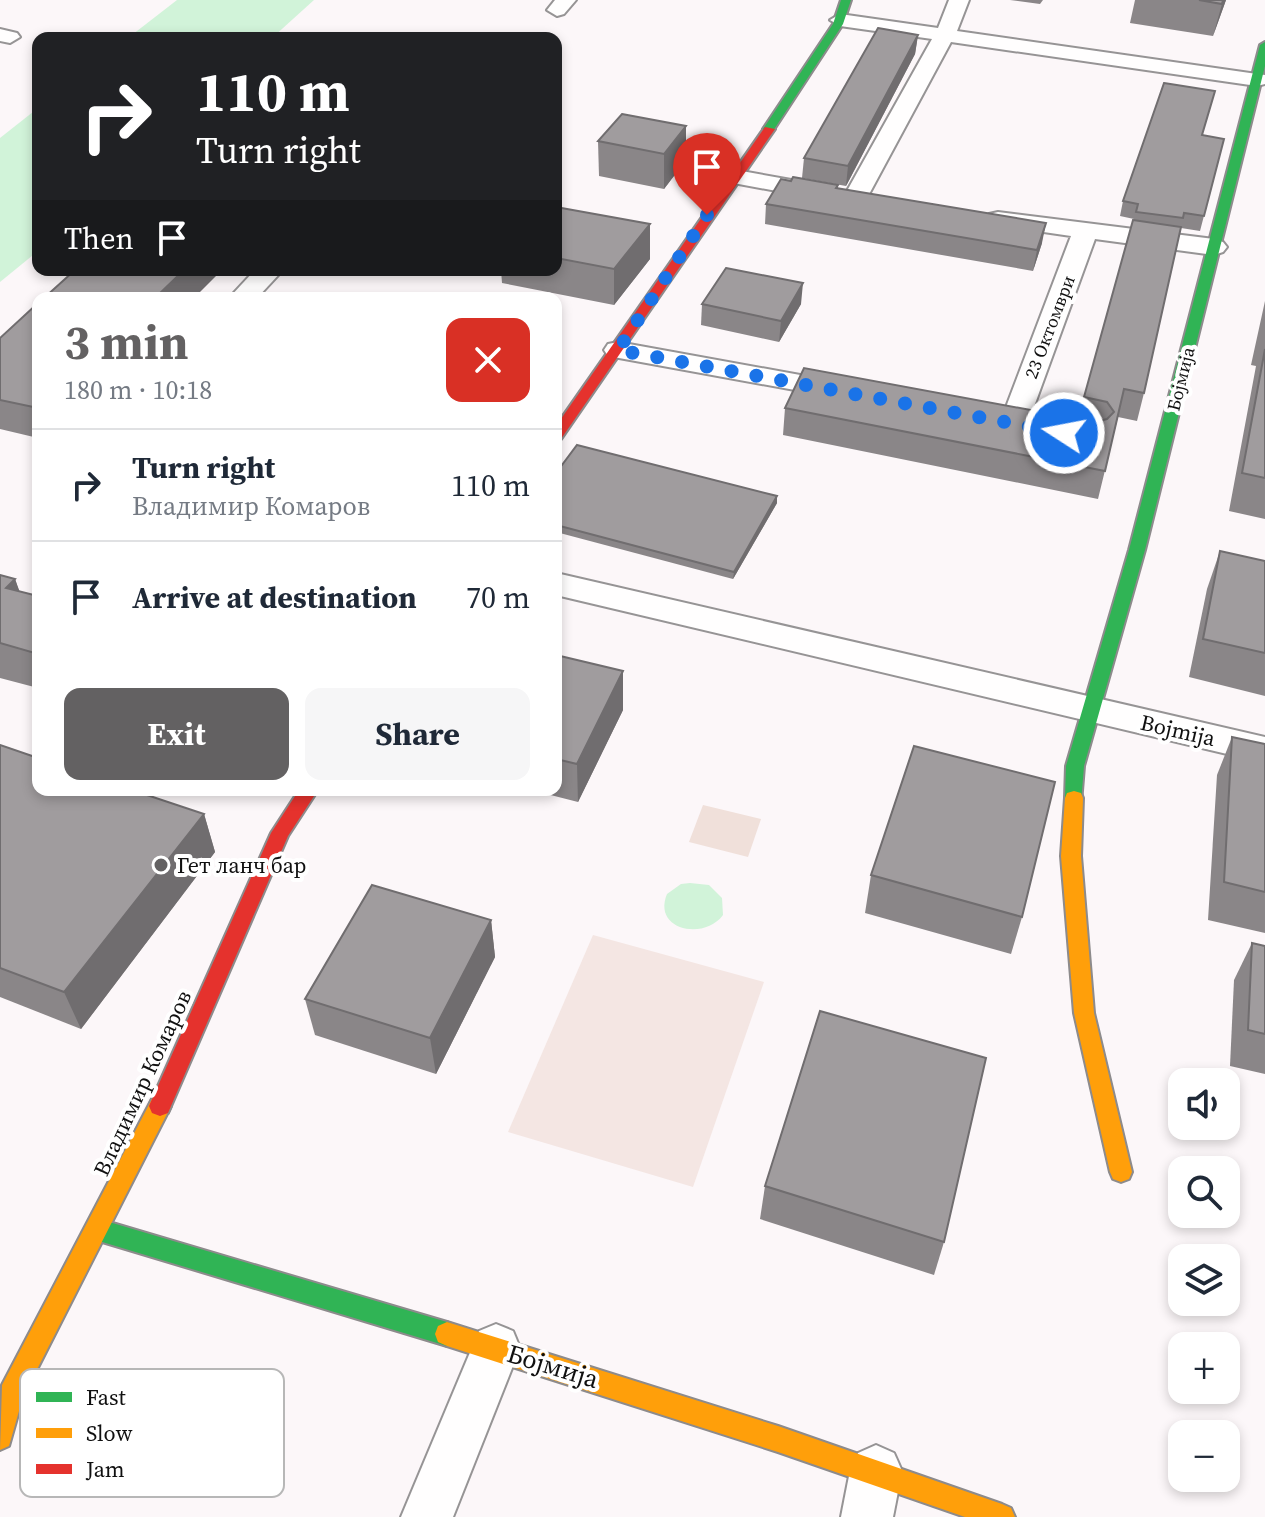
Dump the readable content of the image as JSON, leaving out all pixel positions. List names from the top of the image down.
{
  "streets": {
    "street": [
      "23 Октомври",
      "Бојмија",
      "Bojmija",
      "Владимир Комаров"
    ]
  },
  "crossings": [
    ["Бојмија", "Bojmija"],
    ["Бојмија", "Владимир Комаров"]
  ],
  "places": ["Гет ланч бар"],
  "legend": ["Fast", "Slow", "Jam"],
  "page": {
    "turn": ["110 m", "Turn right"],
    "then": "Then",
    "heading": ["3 min", "180 m · 10:18"],
    "list": [
      {
        "name": "Turn right",
        "note": "Владимир Комаров",
        "value": "110 m"
      },
      {
        "name": "Arrive at destination",
        "value": "70 m"
      }
    ],
    "buttons": ["Exit", "Share"],
    "map_buttons": ["+", "−"]
  }
}
